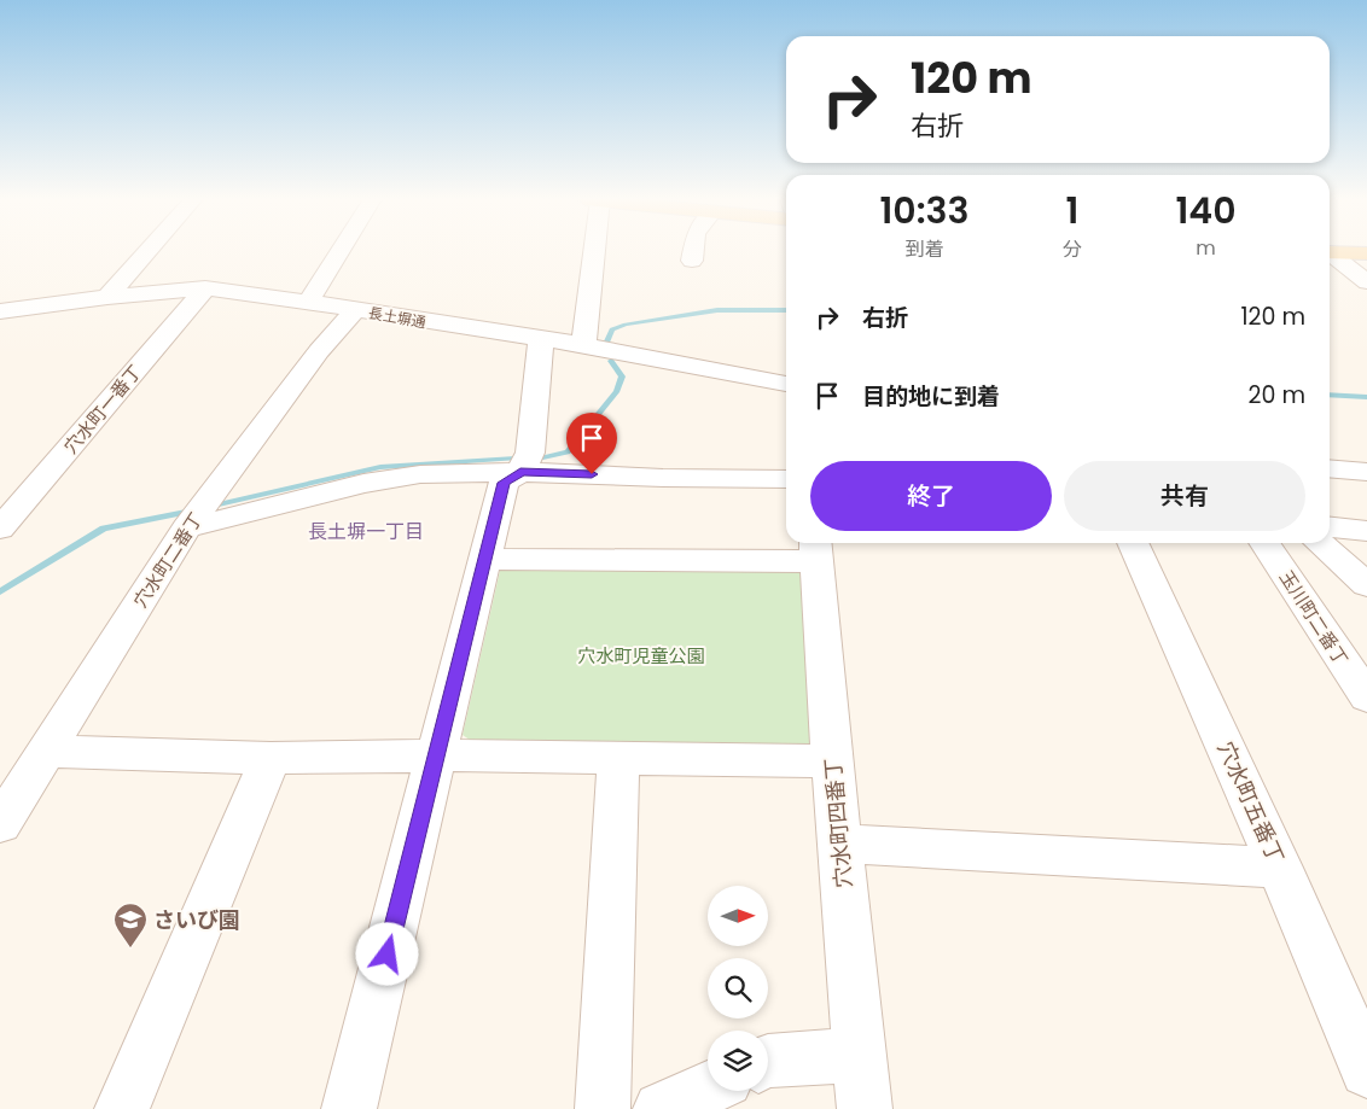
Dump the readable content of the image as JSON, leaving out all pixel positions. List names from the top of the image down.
{
  "streets": {
    "street": [
      "長土塀通",
      "穴水町一番丁",
      "穴水町二番丁",
      "玉川町二番丁",
      "穴水町五番丁",
      "穴水町四番丁"
    ]
  },
  "crossings": [
    ["長土塀通", "穴水町一番丁"],
    ["長土塀通", "穴水町二番丁"]
  ],
  "districts": ["長土塀一丁目"],
  "parks": ["穴水町児童公園"],
  "places": {
    "school or university": ["さいび園"]
  },
  "north": "right",
  "page": {
    "turn": ["120 m", "右折"],
    "eta": [
      "10:33",
      "到着",
      "1",
      "分",
      "140",
      "m"
    ],
    "list": [
      {
        "name": "右折",
        "value": "120 m"
      },
      {
        "name": "目的地に到着",
        "value": "20 m"
      }
    ],
    "buttons": ["終了", "共有"]
  }
}
